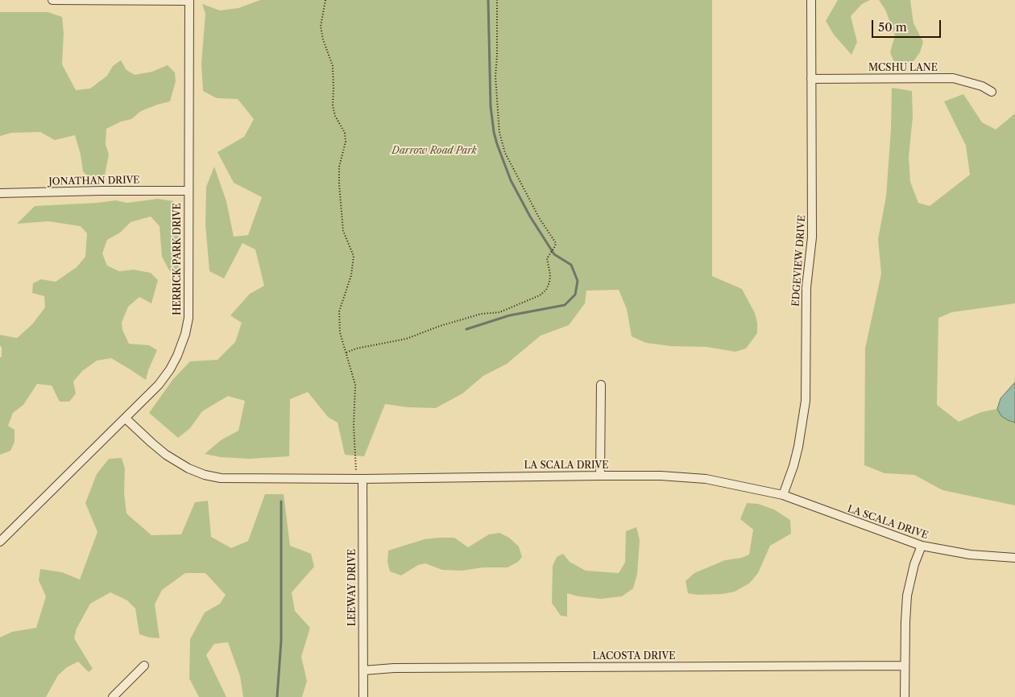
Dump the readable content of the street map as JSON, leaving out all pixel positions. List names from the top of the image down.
{
  "streets": {
    "street": [
      "MCSHU LANE",
      "JONATHAN DRIVE",
      "HERRICK PARK DRIVE",
      "EDGEVIEW DRIVE",
      "LA SCALA DRIVE",
      "LEEWAY DRIVE",
      "LACOSTA DRIVE"
    ]
  },
  "crossings": [
    ["MCSHU LANE", "EDGEVIEW DRIVE"],
    ["JONATHAN DRIVE", "HERRICK PARK DRIVE"],
    ["HERRICK PARK DRIVE", "LA SCALA DRIVE"],
    ["EDGEVIEW DRIVE", "LA SCALA DRIVE"],
    ["LA SCALA DRIVE", "LEEWAY DRIVE"],
    ["LEEWAY DRIVE", "LACOSTA DRIVE"]
  ],
  "parks": ["Darrow Road Park"],
  "scale_bar": "50 m"
}
